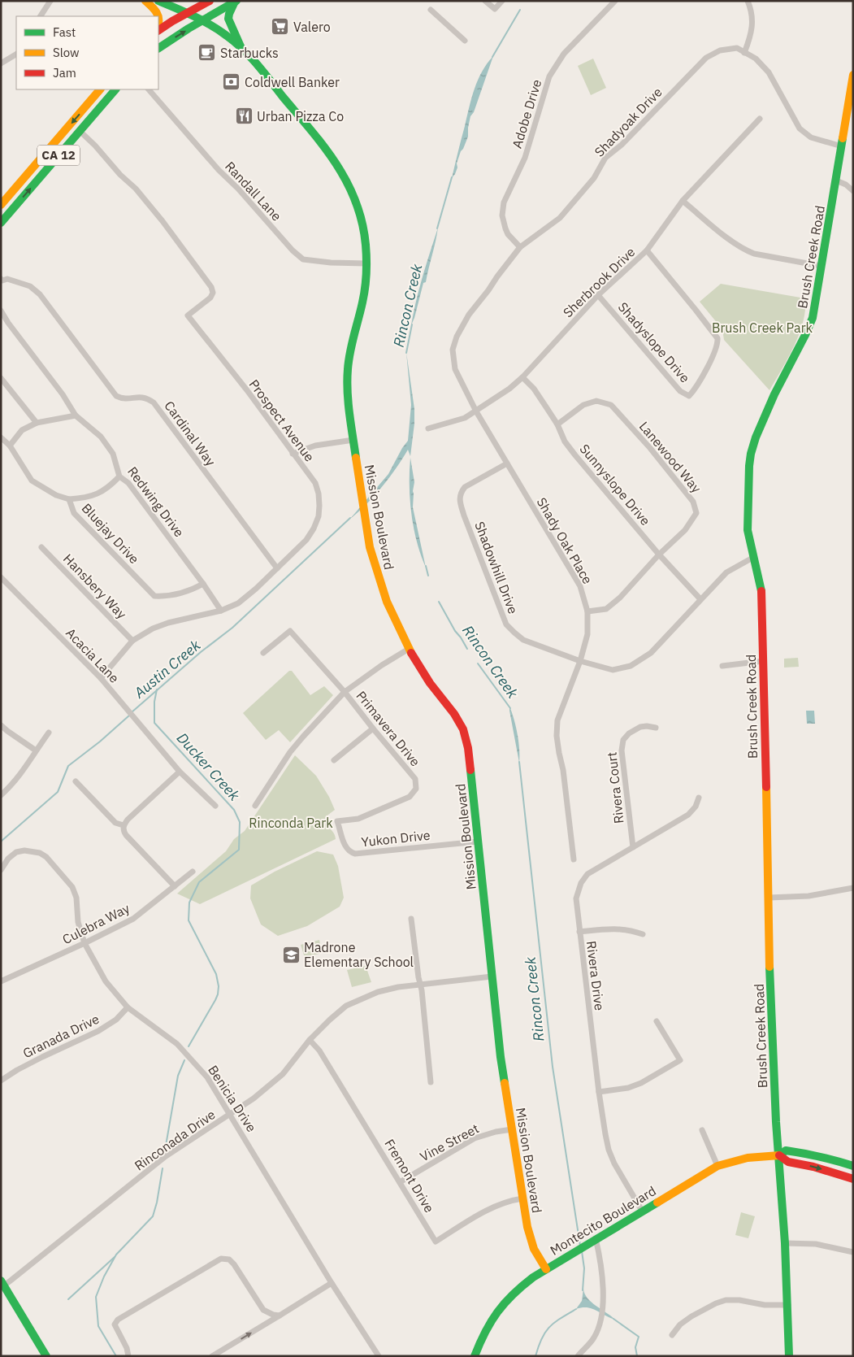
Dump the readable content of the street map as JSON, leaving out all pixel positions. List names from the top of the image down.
{
  "streets": {
    "main road": [
      "CA 12",
      "Brush Creek Road",
      "Mission Boulevard",
      "Montecito Boulevard"
    ],
    "street": [
      "Adobe Drive",
      "Shadyoak Drive",
      "Randall Lane",
      "Sherbrook Drive",
      "Shadyslope Drive",
      "Prospect Avenue",
      "Cardinal Way",
      "Lanewood Way",
      "Sunnyslope Drive",
      "Redwing Drive",
      "Bluejay Drive",
      "Shady Oak Place",
      "Shadowhill Drive",
      "Hansbery Way",
      "Acacia Lane",
      "Primavera Drive",
      "Rivera Court",
      "Yukon Drive",
      "Culebra Way",
      "Rivera Drive",
      "Granada Drive",
      "Benicia Drive",
      "Rinconada Drive",
      "Vine Street",
      "Fremont Drive"
    ]
  },
  "crossings": [
    ["Adobe Drive", "Shadyoak Drive"],
    ["Shadyoak Drive", "Brush Creek Road"],
    ["Shadyoak Drive", "Sherbrook Drive"],
    ["Shadyoak Drive", "Shady Oak Place"],
    ["CA 12", "Prospect Avenue"],
    ["Randall Lane", "Mission Boulevard"],
    ["Brush Creek Road", "Shadowhill Drive"],
    ["Brush Creek Road", "Montecito Boulevard"],
    ["Sherbrook Drive", "Shadyslope Drive"],
    ["Sherbrook Drive", "Sunnyslope Drive"],
    ["Sherbrook Drive", "Shady Oak Place"],
    ["Prospect Avenue", "Cardinal Way"],
    ["Prospect Avenue", "Redwing Drive"],
    ["Prospect Avenue", "Hansbery Way"],
    ["Prospect Avenue", "Acacia Lane"],
    ["Lanewood Way", "Sunnyslope Drive"],
    ["Lanewood Way", "Shady Oak Place"],
    ["Sunnyslope Drive", "Shadowhill Drive"],
    ["Redwing Drive", "Bluejay Drive"],
    ["Mission Boulevard", "Yukon Drive"],
    ["Mission Boulevard", "Rinconada Drive"],
    ["Mission Boulevard", "Vine Street"],
    ["Mission Boulevard", "Fremont Drive"],
    ["Mission Boulevard", "Montecito Boulevard"],
    ["Shady Oak Place", "Shadowhill Drive"],
    ["Primavera Drive", "Yukon Drive"],
    ["Rivera Court", "Rivera Drive"],
    ["Culebra Way", "Benicia Drive"],
    ["Rivera Drive", "Montecito Boulevard"],
    ["Granada Drive", "Benicia Drive"],
    ["Benicia Drive", "Rinconada Drive"],
    ["Rinconada Drive", "Fremont Drive"],
    ["Vine Street", "Fremont Drive"]
  ],
  "water": ["Rincon Creek", "Austin Creek", "Ducker Creek"],
  "parks": ["Brush Creek Park", "Rinconda Park"],
  "places": {
    "supermarket": ["Valero"],
    "cafe": ["Starbucks"],
    "bank": ["Coldwell Banker"],
    "restaurant": ["Urban Pizza Co"],
    "school or university": ["Madrone Elementary School"]
  },
  "legend": ["Fast", "Slow", "Jam"]
}
